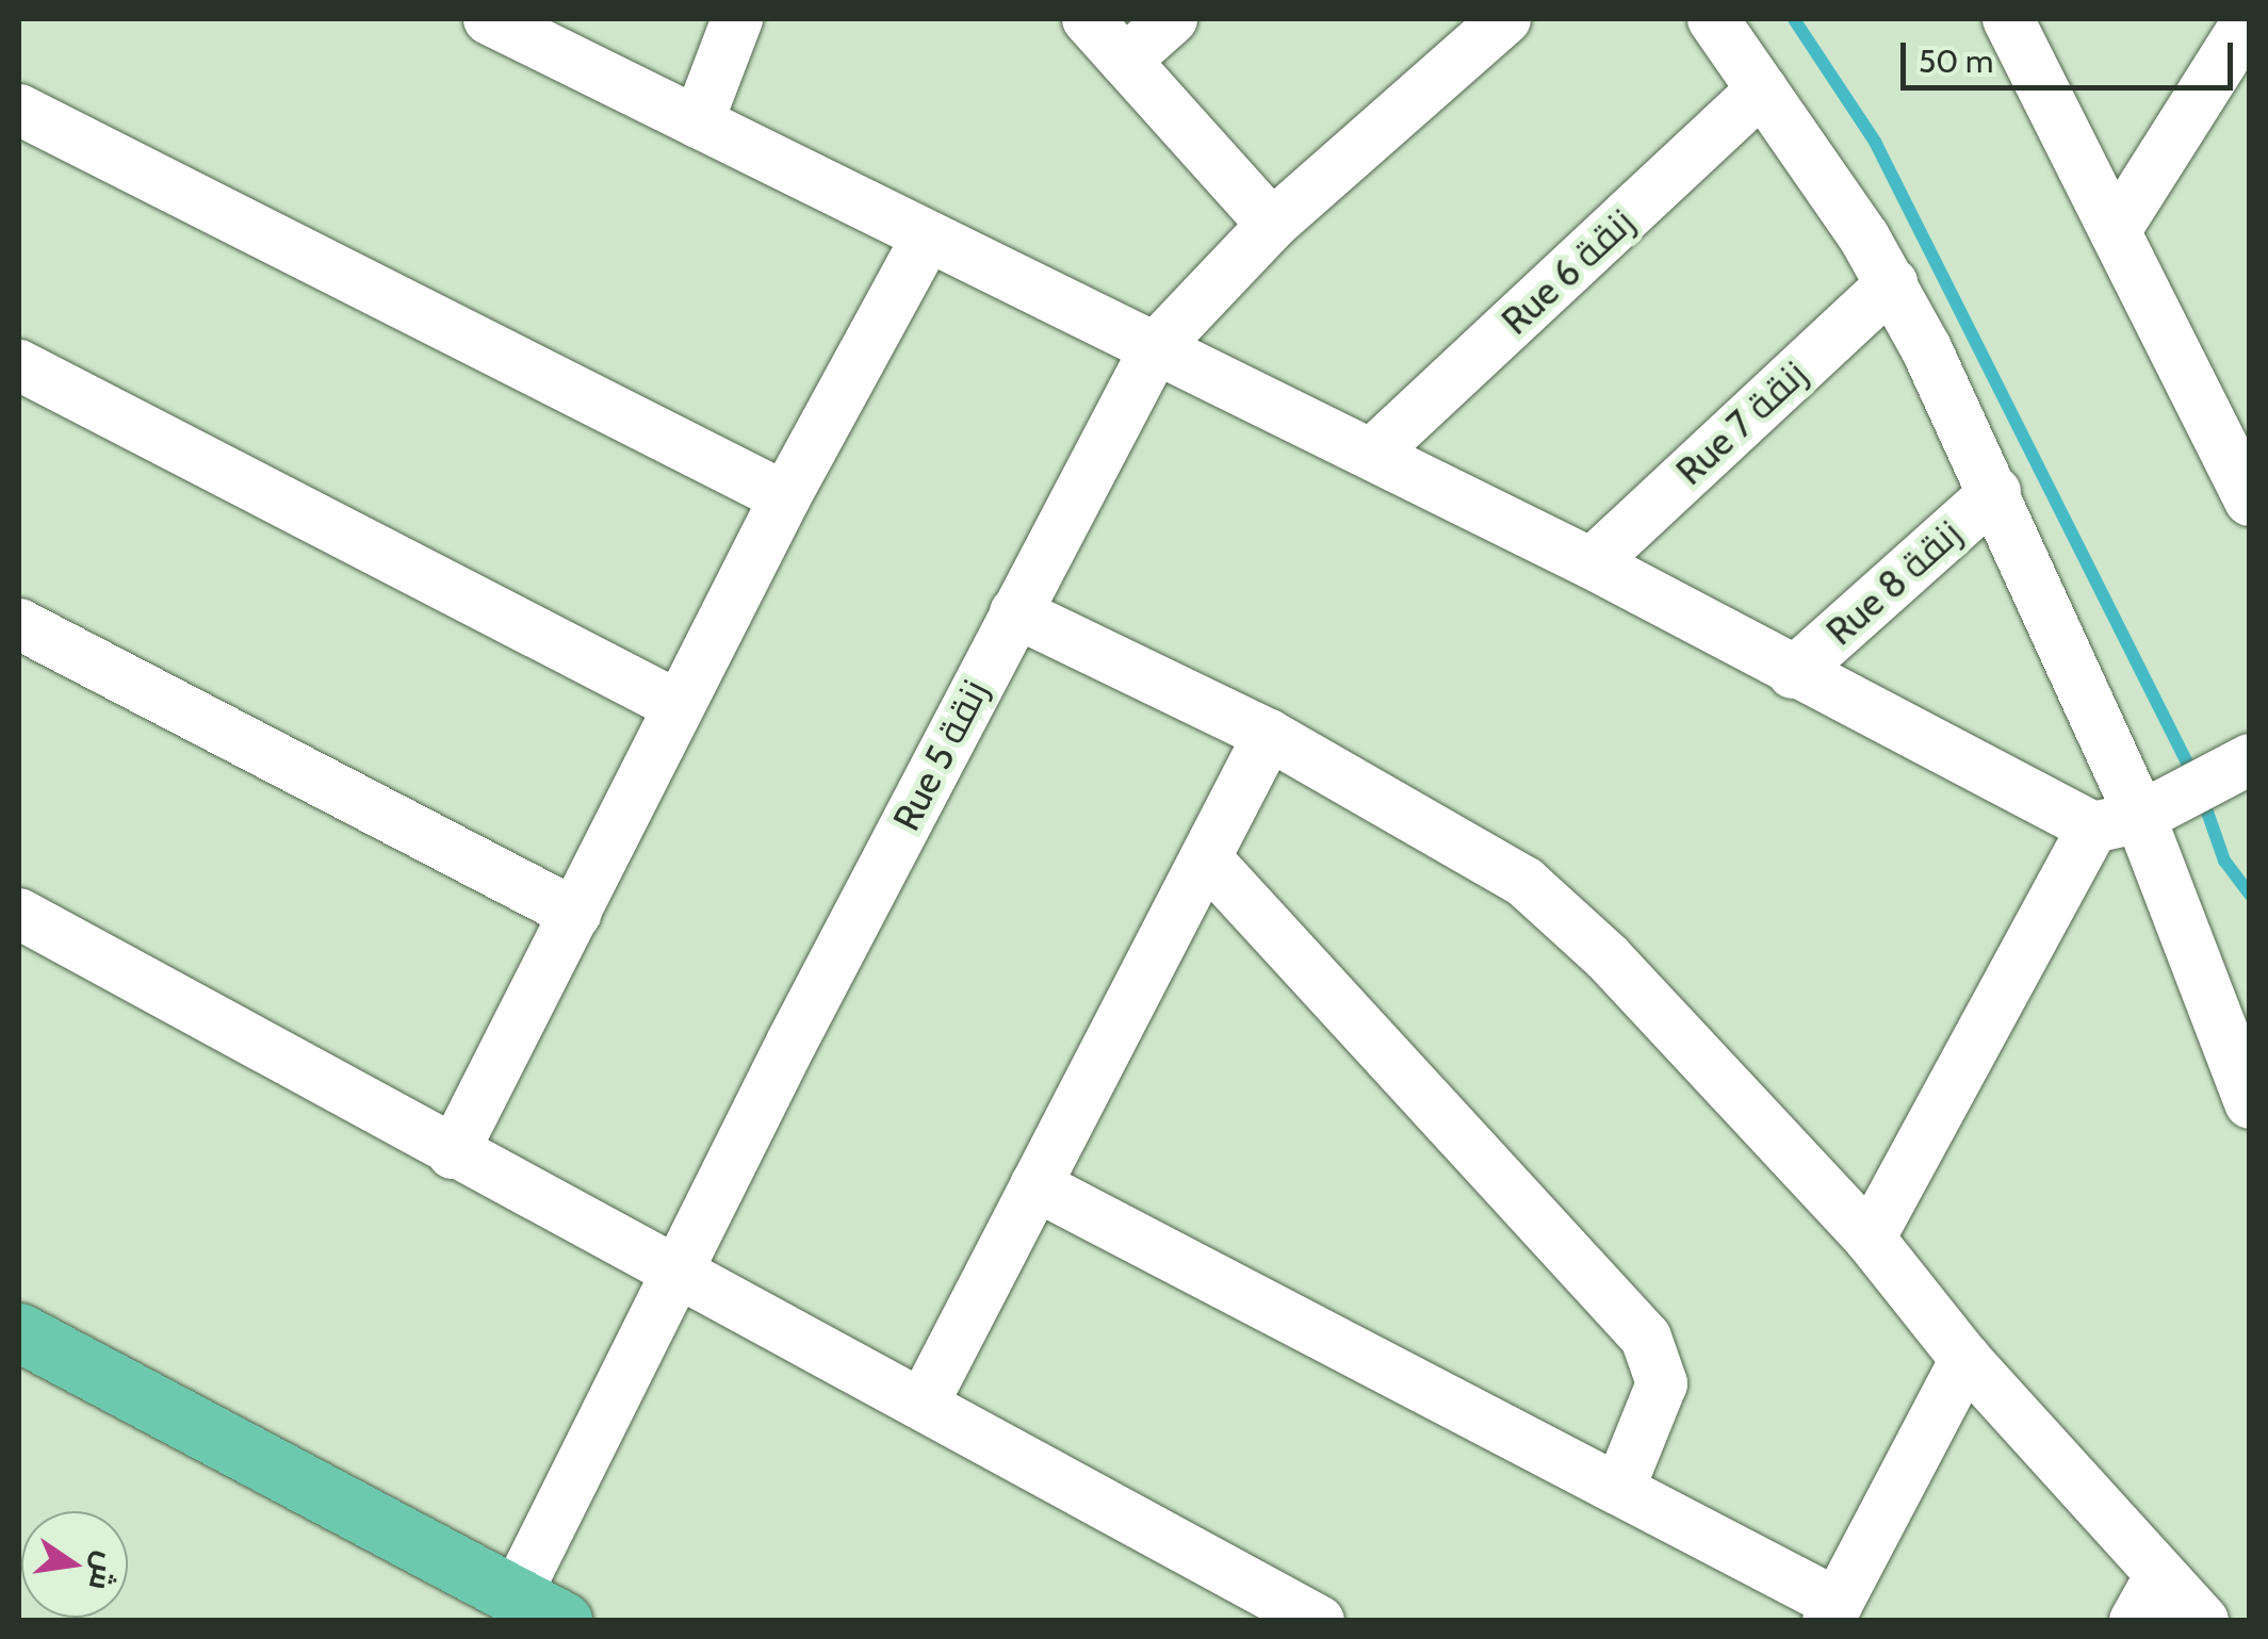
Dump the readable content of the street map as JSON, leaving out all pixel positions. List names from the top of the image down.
{
  "streets": {
    "street": [
      "Rue 6 زنقة",
      "Rue 7 زنقة",
      "Rue 8 زنقة",
      "Rue 5 زنقة"
    ]
  },
  "scale_bar": "50 m",
  "north": "right"
}
